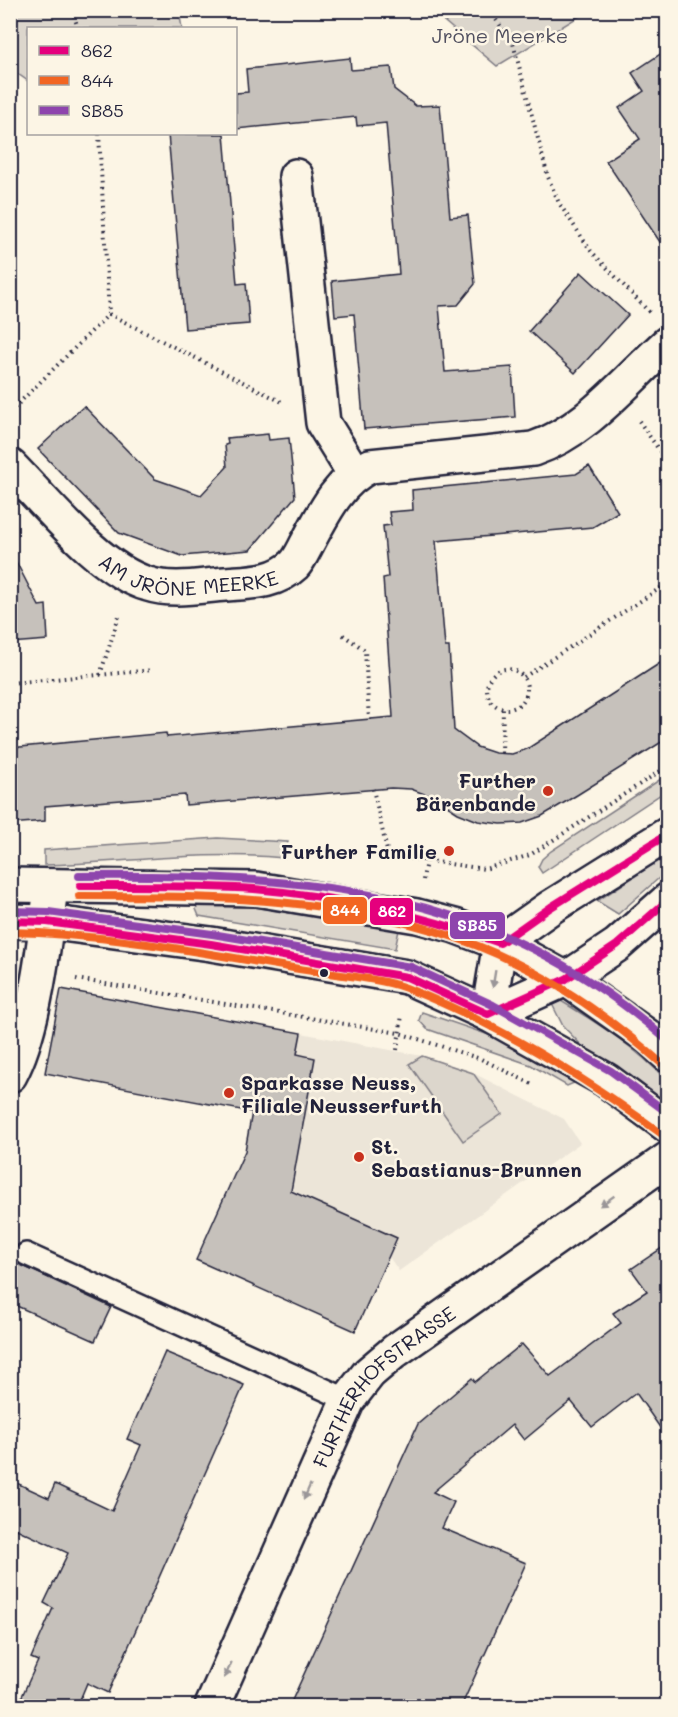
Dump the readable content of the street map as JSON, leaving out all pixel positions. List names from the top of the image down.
{
  "streets": {
    "street": ["AM JRÖNE MEERKE", "FURTHERHOFSTRASSE"]
  },
  "one_way": ["FURTHERHOFSTRASSE"],
  "parks": ["Jröne Meerke"],
  "places": [
    "Further Bärenbande",
    "Further Familie",
    "Sparkasse Neuss, Filiale Neusserfurth",
    "St. Sebastianus-Brunnen"
  ],
  "lines": ["transit line 862", "transit line SB85", "transit line 844"],
  "legend": ["862", "844", "SB85"]
}
